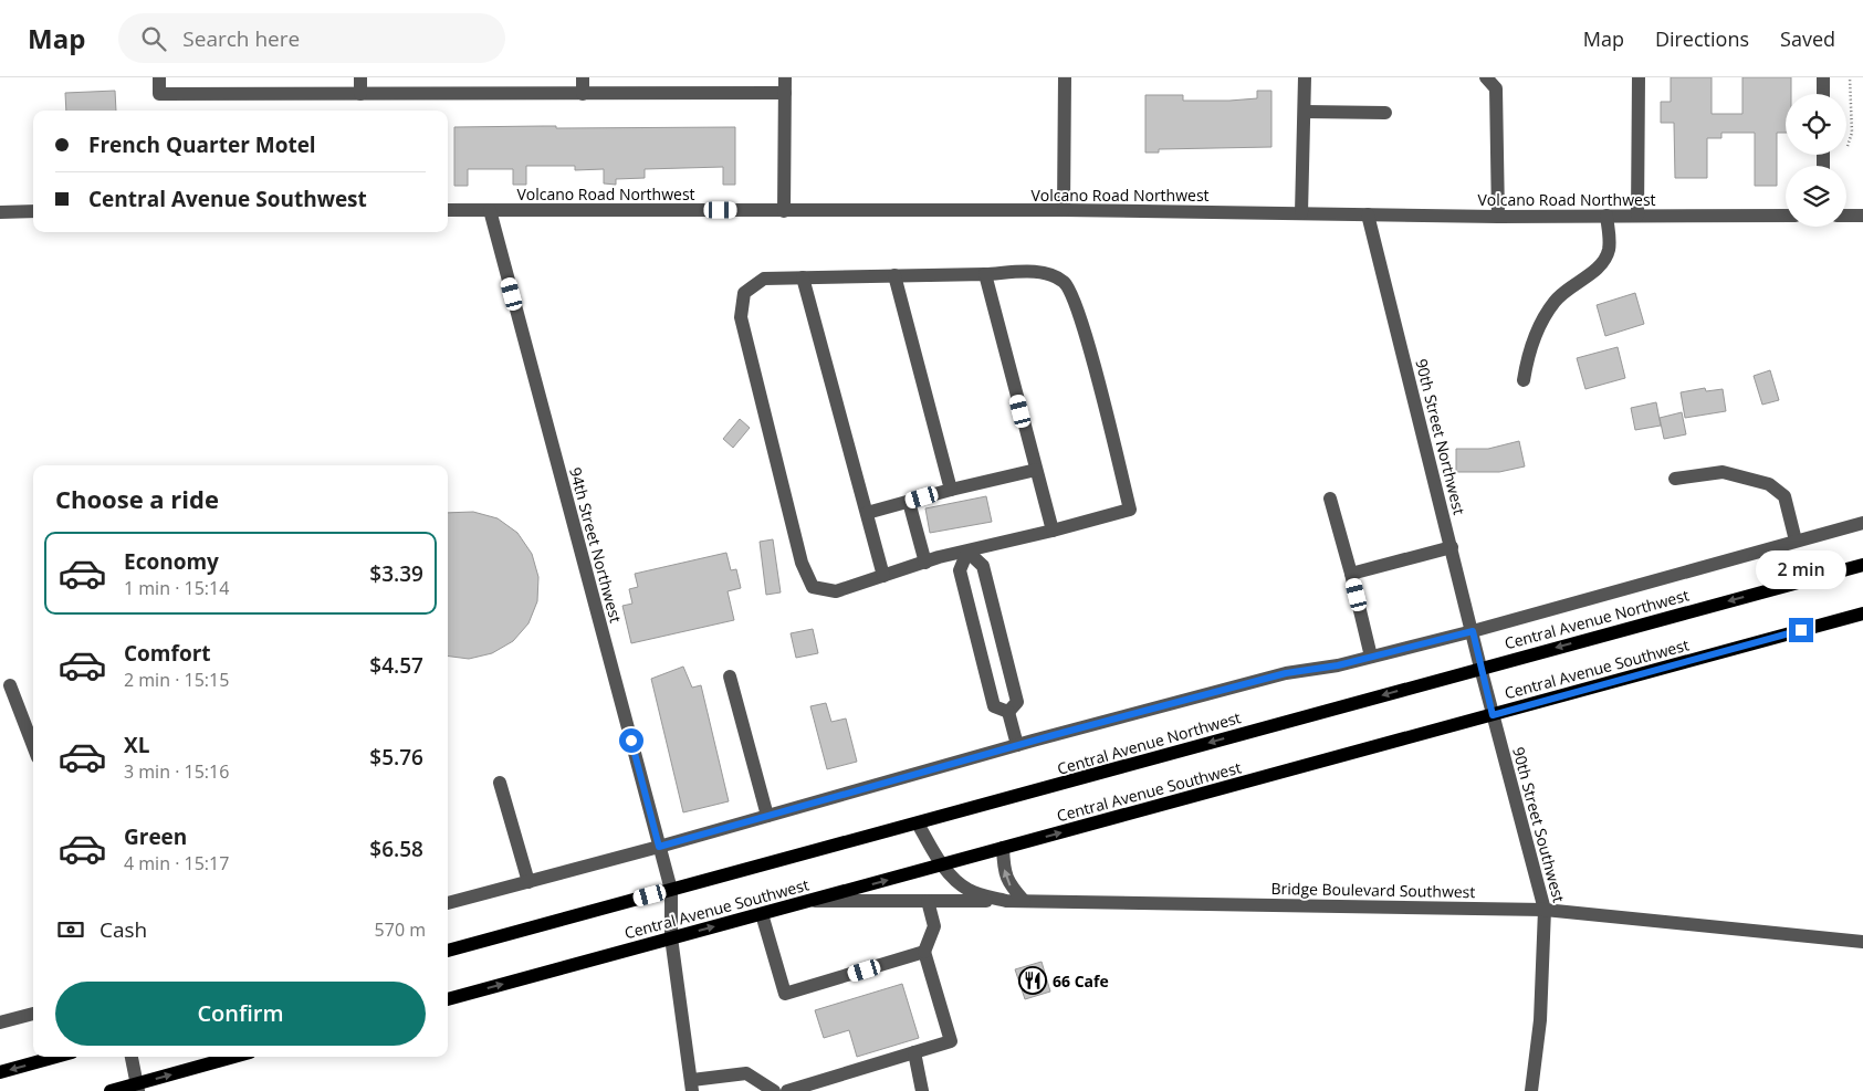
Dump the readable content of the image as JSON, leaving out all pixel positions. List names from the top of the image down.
{
  "streets": {
    "main road": ["Central Avenue Northwest", "Central Avenue Southwest"],
    "street": [
      "Volcano Road Northwest",
      "90th Street Northwest",
      "94th Street Northwest",
      "90th Street Southwest",
      "Bridge Boulevard Southwest"
    ]
  },
  "crossings": [
    ["Volcano Road Northwest", "90th Street Northwest"],
    ["Volcano Road Northwest", "94th Street Northwest"],
    ["90th Street Northwest", "Central Avenue Northwest"],
    ["90th Street Northwest", "90th Street Southwest"],
    ["94th Street Northwest", "Central Avenue Northwest"],
    ["94th Street Northwest", "Central Avenue Southwest"],
    ["Central Avenue Northwest", "90th Street Southwest"],
    ["Central Avenue Northwest", "Bridge Boulevard Southwest"],
    ["Central Avenue Southwest", "90th Street Southwest"],
    ["Central Avenue Southwest", "Bridge Boulevard Southwest"],
    ["90th Street Southwest", "Bridge Boulevard Southwest"]
  ],
  "one_way": ["Central Avenue Southwest"],
  "places": {
    "restaurant": ["66 Cafe"]
  },
  "page": {
    "header": "Map",
    "search": "Search here",
    "nav": ["Map", "Directions", "Saved"],
    "banner": ["French Quarter Motel", "Central Avenue Southwest"],
    "heading": "Choose a ride",
    "list": [
      {
        "name": "Economy",
        "note": "1 min · 15:14",
        "value": "$3.39"
      },
      {
        "name": "Comfort",
        "note": "2 min · 15:15",
        "value": "$4.57"
      },
      {
        "name": "XL",
        "note": "3 min · 15:16",
        "value": "$5.76"
      },
      {
        "name": "Green",
        "note": "4 min · 15:17",
        "value": "$6.58"
      }
    ],
    "bubble": "2 min",
    "pay": ["Cash", "570 m"],
    "buttons": "Confirm"
  }
}
